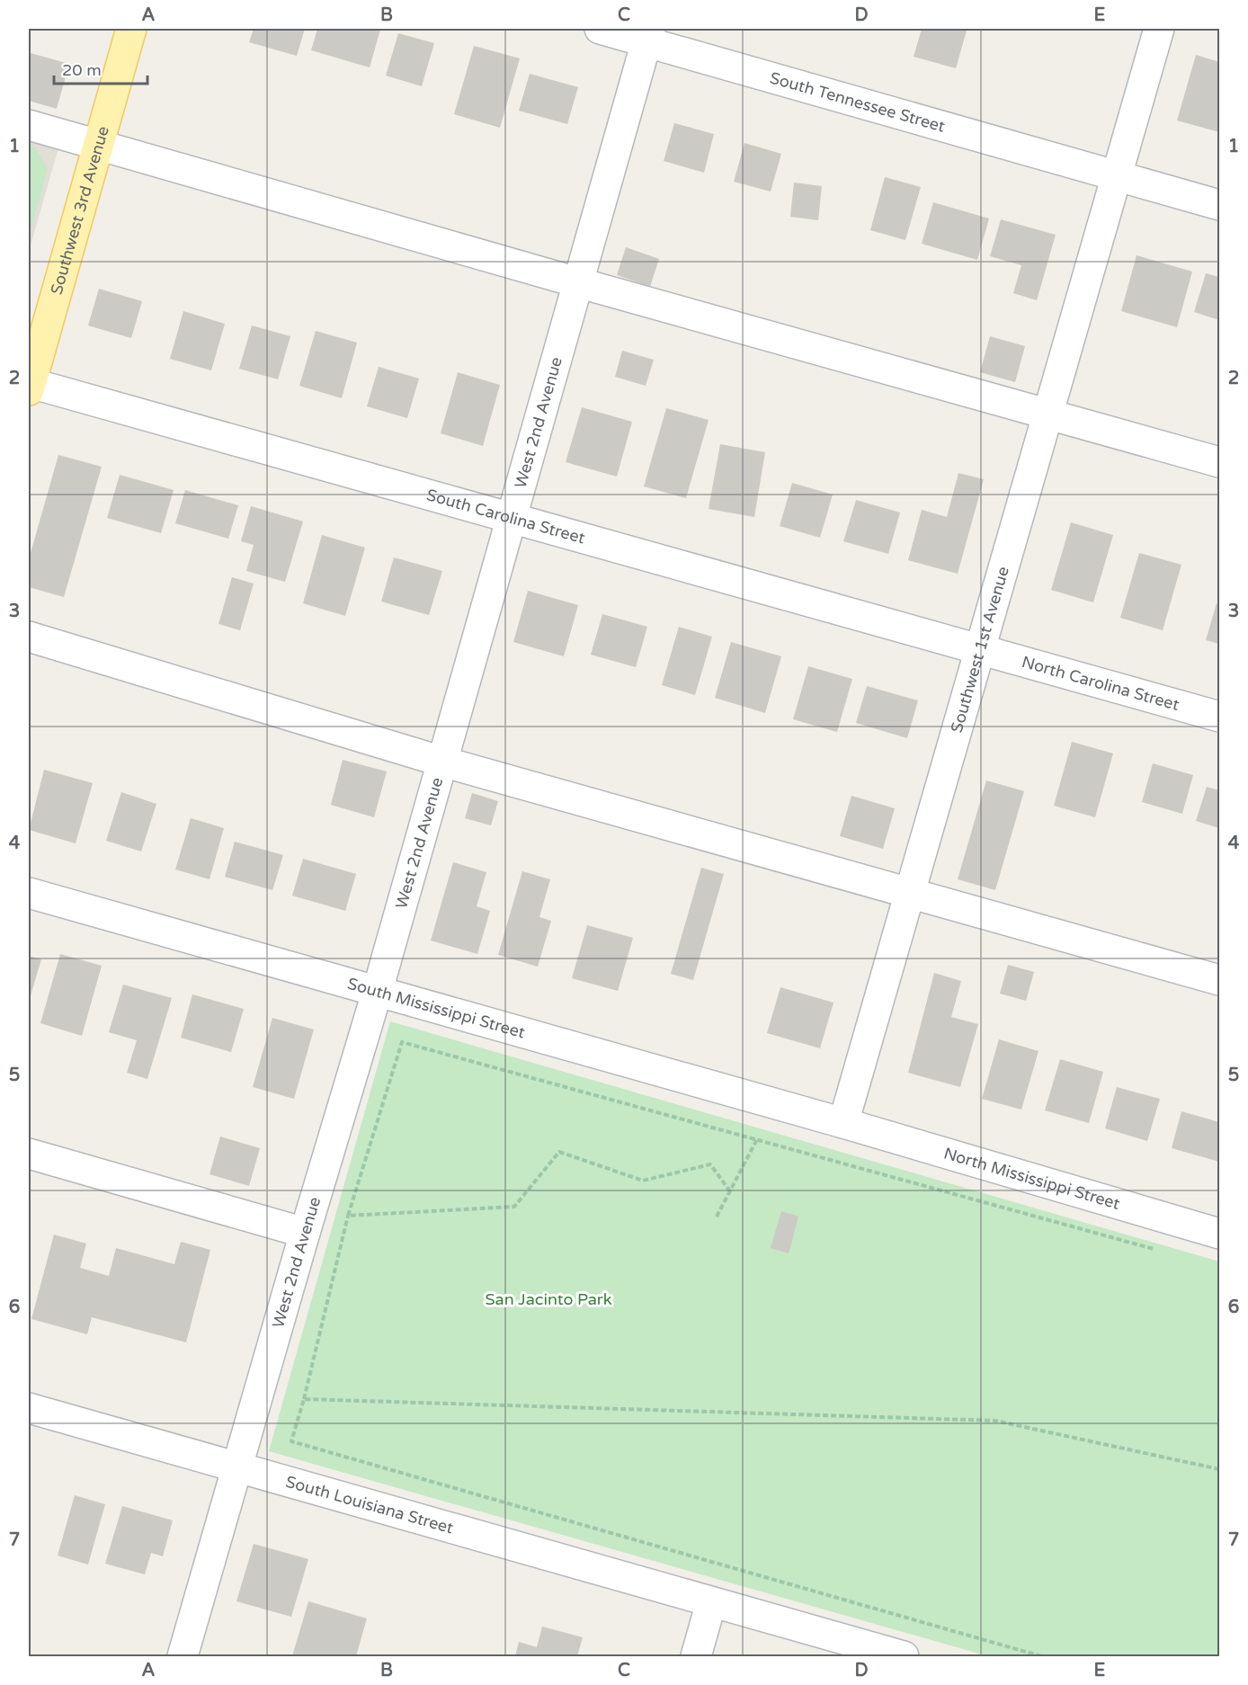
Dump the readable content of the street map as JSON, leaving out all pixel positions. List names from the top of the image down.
{
  "streets": {
    "main road": ["Southwest 3rd Avenue"],
    "street": [
      "South Tennessee Street",
      "West 2nd Avenue",
      "South Carolina Street",
      "Southwest 1st Avenue",
      "North Carolina Street",
      "South Mississippi Street",
      "North Mississippi Street",
      "South Louisiana Street"
    ]
  },
  "crossings": [
    ["South Tennessee Street", "West 2nd Avenue"],
    ["South Tennessee Street", "Southwest 1st Avenue"],
    ["Southwest 3rd Avenue", "South Carolina Street"],
    ["West 2nd Avenue", "South Carolina Street"],
    ["West 2nd Avenue", "South Mississippi Street"],
    ["West 2nd Avenue", "South Louisiana Street"],
    ["South Carolina Street", "Southwest 1st Avenue"],
    ["South Carolina Street", "North Carolina Street"],
    ["Southwest 1st Avenue", "North Carolina Street"],
    ["Southwest 1st Avenue", "South Mississippi Street"],
    ["Southwest 1st Avenue", "North Mississippi Street"],
    ["South Mississippi Street", "North Mississippi Street"]
  ],
  "parks": ["San Jacinto Park"],
  "scale_bar": "20 m",
  "grid": {
    "columns": [
      "A",
      "B",
      "C",
      "D",
      "E"
    ],
    "rows": [
      "1",
      "2",
      "3",
      "4",
      "5",
      "6",
      "7"
    ]
  }
}
